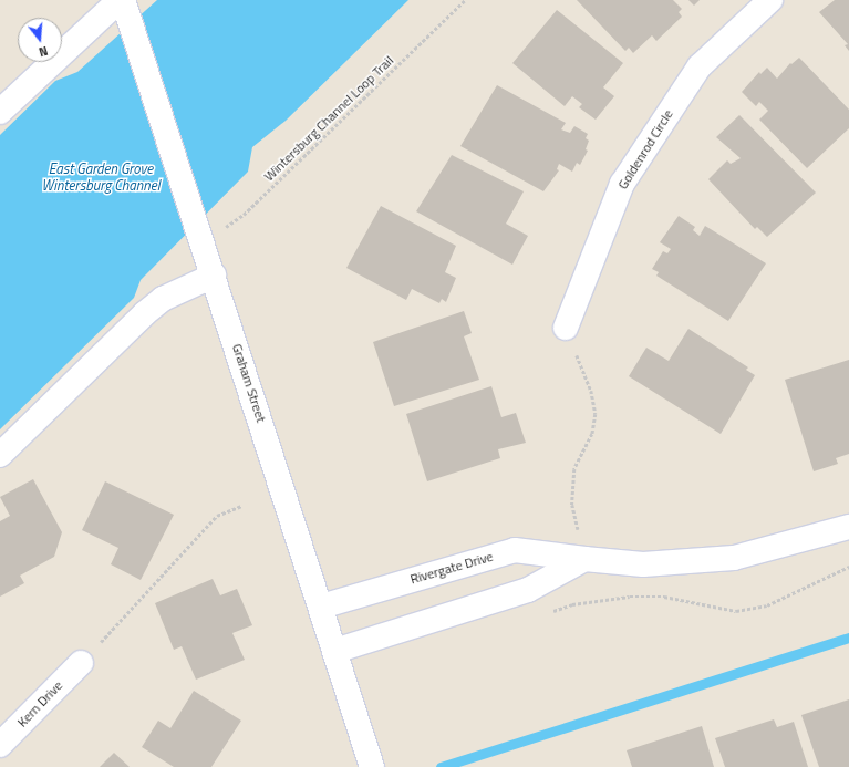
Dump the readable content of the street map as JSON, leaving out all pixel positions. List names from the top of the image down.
{
  "streets": {
    "street": [
      "Goldenrod Circle",
      "Graham Street",
      "Rivergate Drive",
      "Kern Drive"
    ],
    "path": ["Wintersburg Channel Loop Trail"]
  },
  "crossings": [
    ["Wintersburg Channel Loop Trail", "Graham Street"],
    ["Graham Street", "Rivergate Drive"]
  ],
  "water": ["East Garden Grove Wintersburg Channel"],
  "north": "bottom"
}
